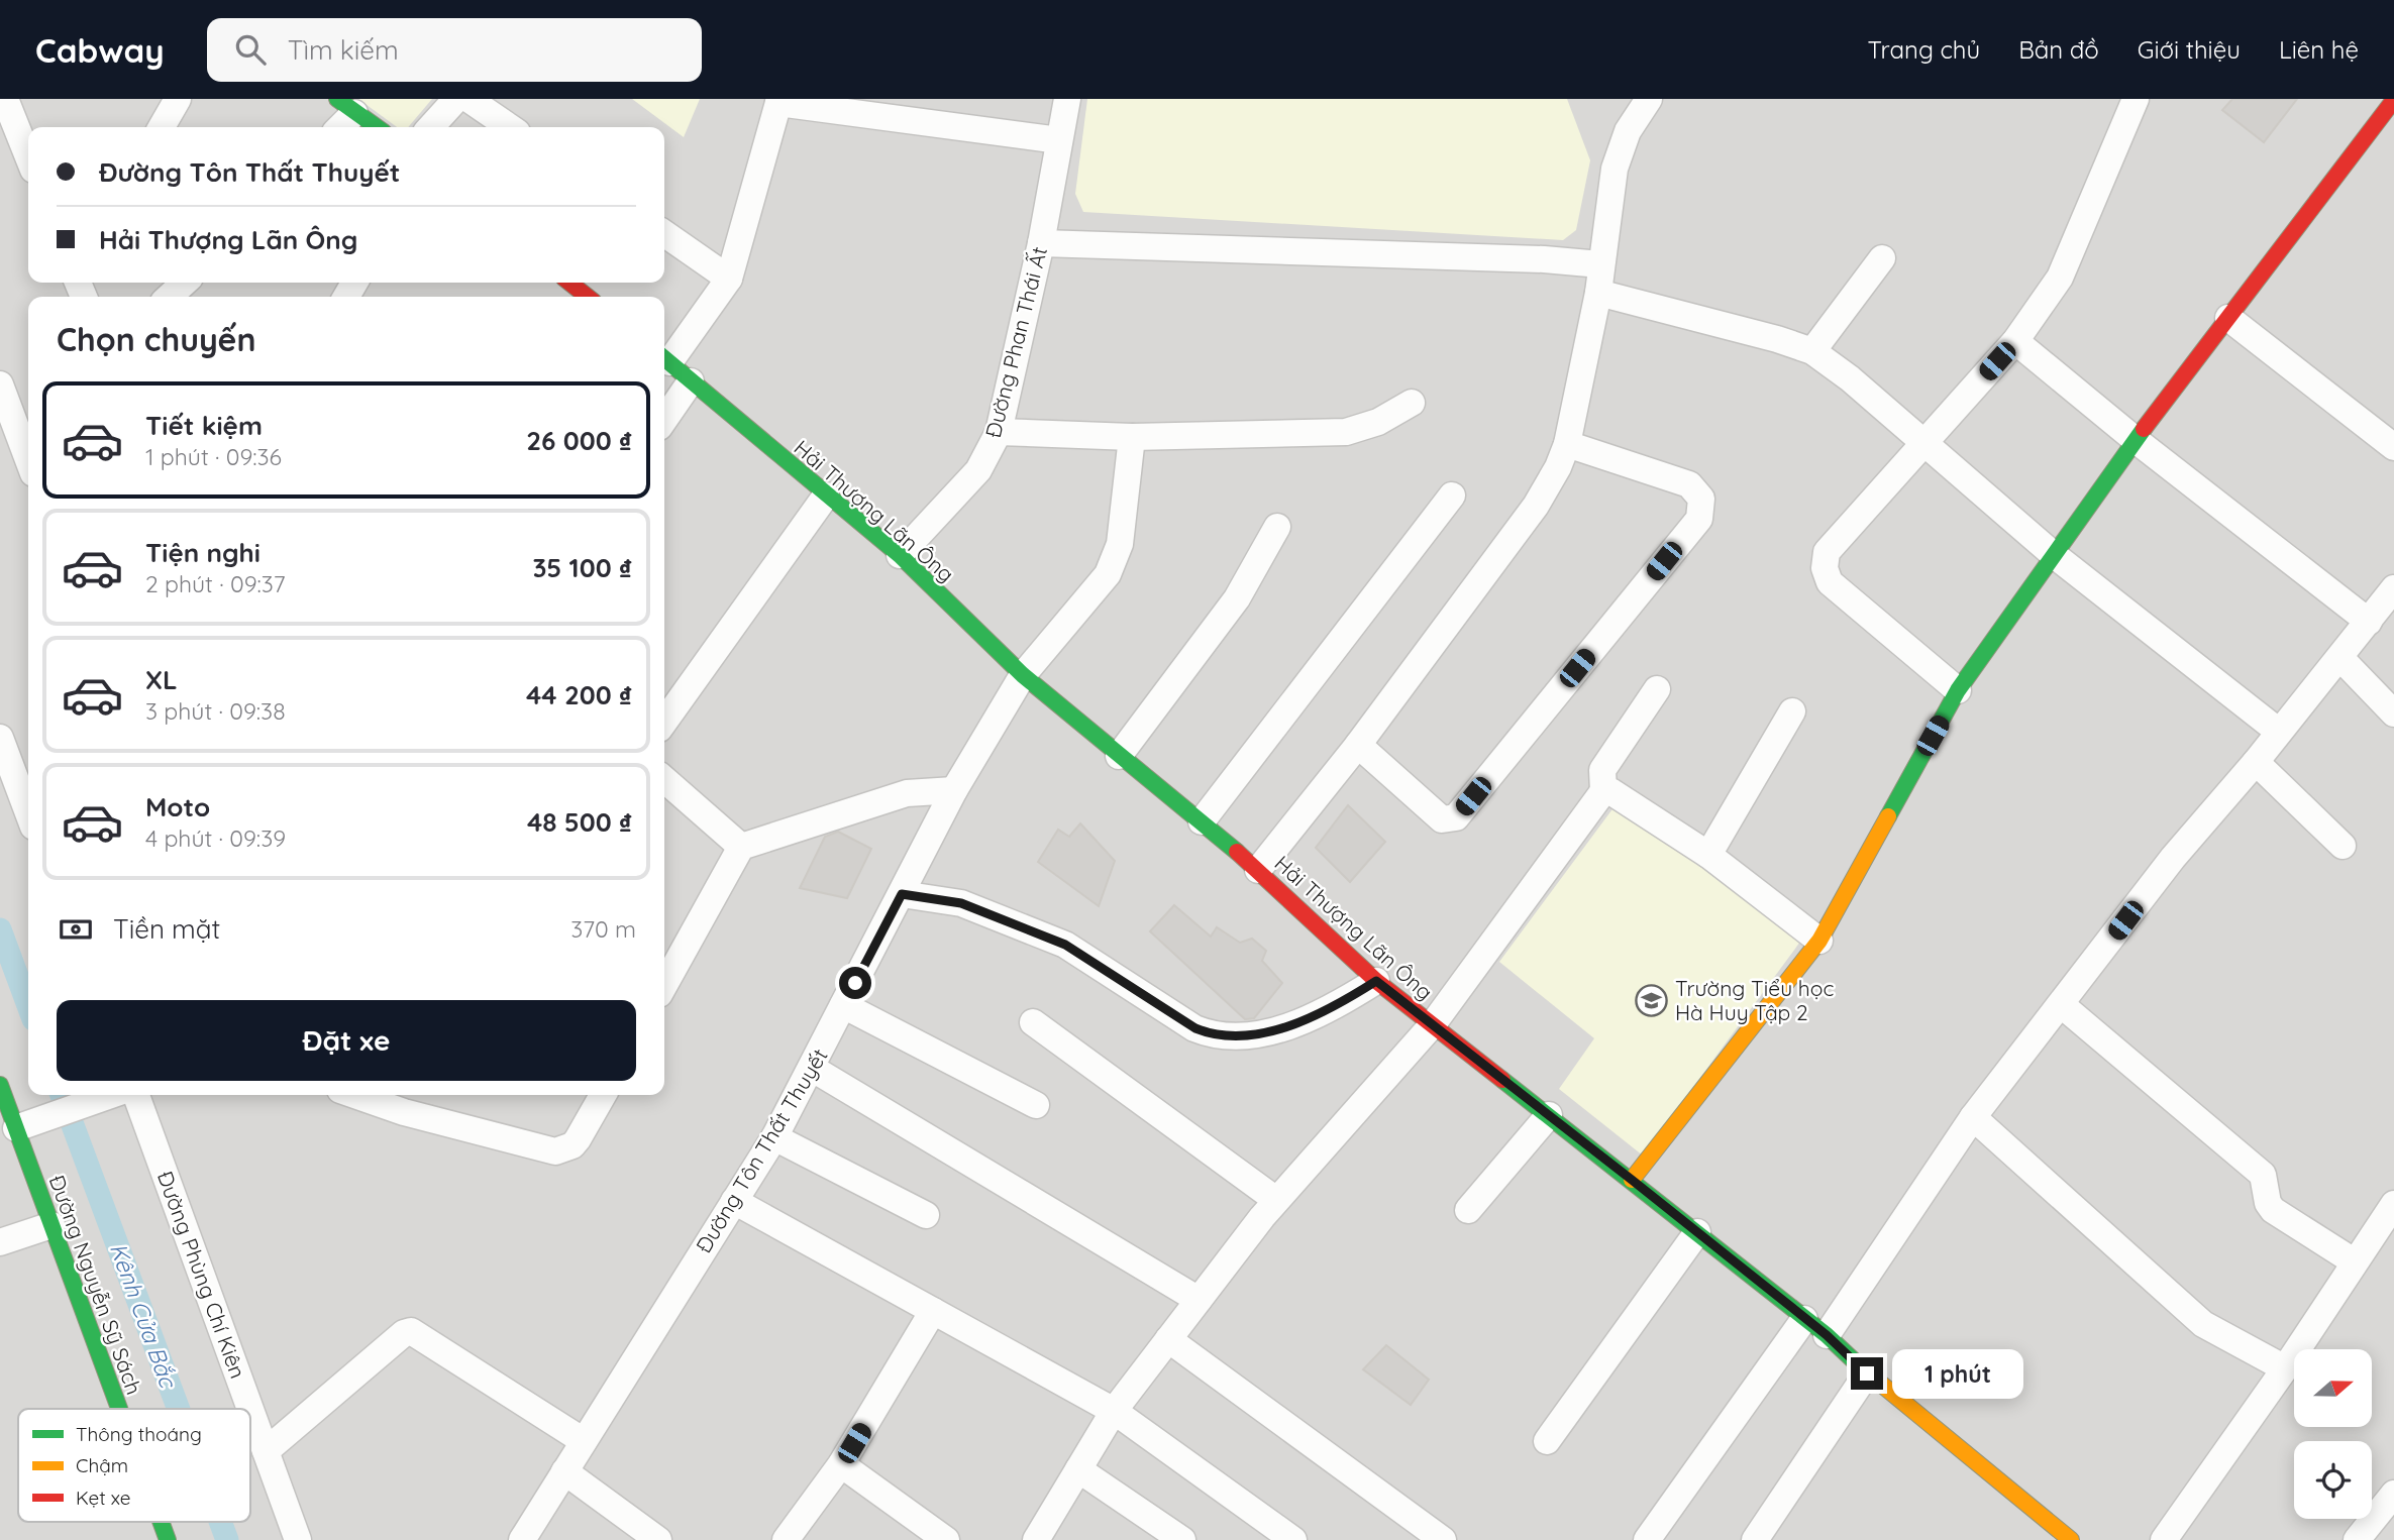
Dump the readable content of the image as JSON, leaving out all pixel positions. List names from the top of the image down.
{
  "streets": {
    "street": [
      "Đường Phan Thái Ất",
      "Hải Thượng Lãn Ông",
      "Đường Tôn Thất Thuyết",
      "Đường Phùng Chí Kiên",
      "Đường Nguyễn Sỹ Sách"
    ]
  },
  "crossings": [
    ["Đường Phan Thái Ất", "Hải Thượng Lãn Ông"],
    ["Hải Thượng Lãn Ông", "Đường Tôn Thất Thuyết"]
  ],
  "water": ["Kênh Cửa Bắc"],
  "places": {
    "school or university": ["Trường Tiểu học Hà Huy Tập 2"]
  },
  "legend": ["Thông thoáng", "Chậm", "Kẹt xe"],
  "north": "right",
  "page": {
    "header": "Cabway",
    "search": "Tìm kiếm",
    "nav": [
      "Trang chủ",
      "Bản đồ",
      "Giới thiệu",
      "Liên hệ"
    ],
    "banner": ["Đường Tôn Thất Thuyết", "Hải Thượng Lãn Ông"],
    "heading": "Chọn chuyến",
    "list": [
      {
        "name": "Tiết kiệm",
        "note": "1 phút · 09:36",
        "value": "26 000 ₫"
      },
      {
        "name": "Tiện nghi",
        "note": "2 phút · 09:37",
        "value": "35 100 ₫"
      },
      {
        "name": "XL",
        "note": "3 phút · 09:38",
        "value": "44 200 ₫"
      },
      {
        "name": "Moto",
        "note": "4 phút · 09:39",
        "value": "48 500 ₫"
      }
    ],
    "pay": ["Tiền mặt", "370 m"],
    "buttons": "Đặt xe",
    "bubble": "1 phút"
  }
}
